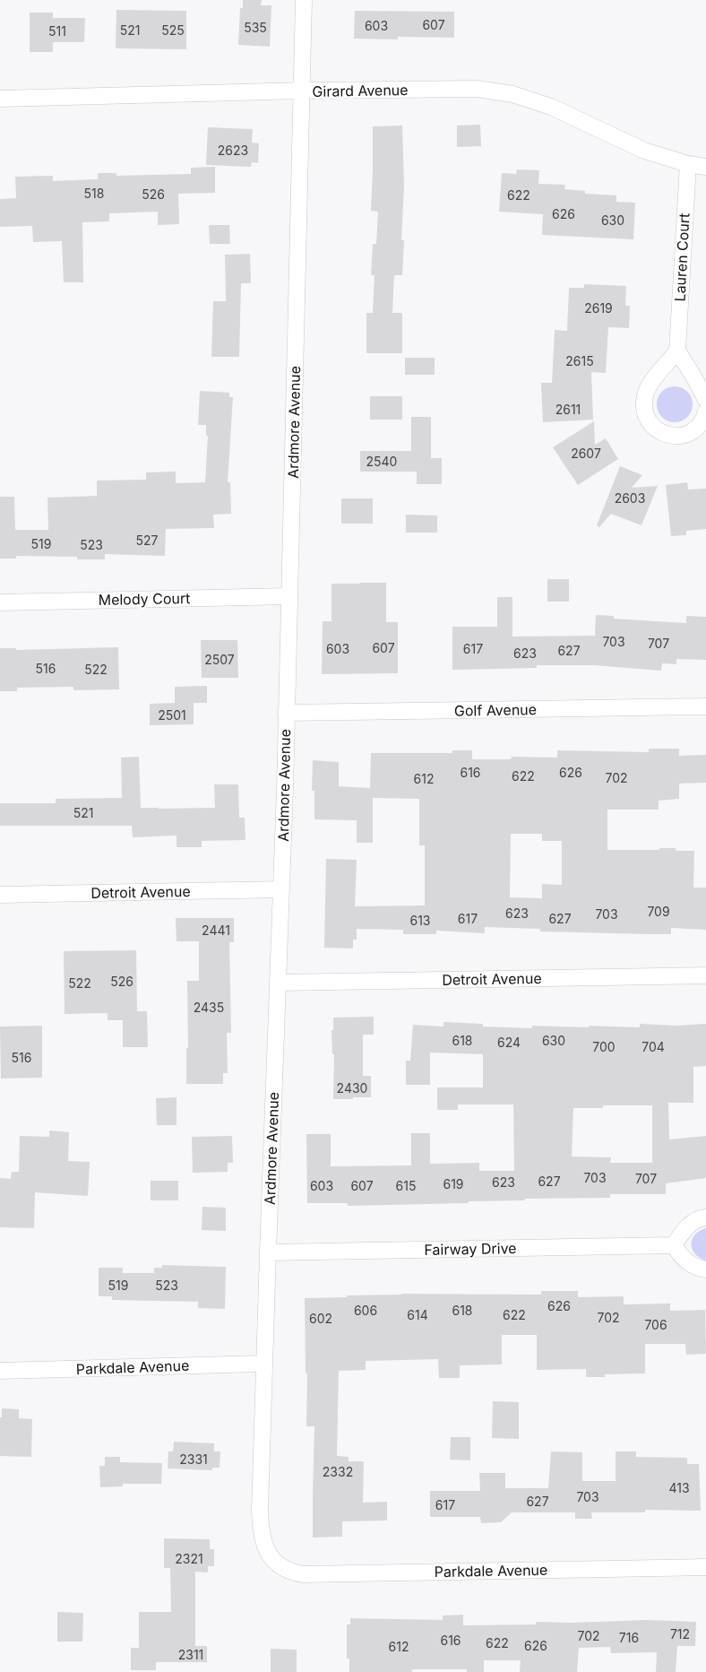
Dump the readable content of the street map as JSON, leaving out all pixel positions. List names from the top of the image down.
{
  "streets": {
    "street": [
      "Girard Avenue",
      "Lauren Court",
      "Ardmore Avenue",
      "Melody Court",
      "Golf Avenue",
      "Detroit Avenue",
      "Fairway Drive",
      "Parkdale Avenue"
    ]
  },
  "crossings": [
    ["Girard Avenue", "Lauren Court"],
    ["Girard Avenue", "Ardmore Avenue"],
    ["Ardmore Avenue", "Melody Court"],
    ["Ardmore Avenue", "Golf Avenue"],
    ["Ardmore Avenue", "Detroit Avenue"],
    ["Ardmore Avenue", "Fairway Drive"],
    ["Ardmore Avenue", "Parkdale Avenue"]
  ],
  "house_numbers": [
    "607",
    "603",
    "535",
    "521",
    "525",
    "511",
    "2623",
    "518",
    "526",
    "622",
    "626",
    "630",
    "2619",
    "2615",
    "2611",
    "2607",
    "2540",
    "2603",
    "527",
    "519",
    "523",
    "703",
    "707",
    "607",
    "603",
    "617",
    "627",
    "623",
    "2507",
    "516",
    "522",
    "2501",
    "616",
    "626",
    "622",
    "702",
    "612",
    "521",
    "709",
    "623",
    "703",
    "617",
    "627",
    "613",
    "2441",
    "526",
    "522",
    "2435",
    "618",
    "630",
    "624",
    "700",
    "704",
    "516",
    "2430",
    "703",
    "707",
    "627",
    "623",
    "619",
    "603",
    "607",
    "615",
    "519",
    "523",
    "626",
    "606",
    "618",
    "614",
    "622",
    "702",
    "602",
    "706",
    "2331",
    "2332",
    "413",
    "703",
    "627",
    "617",
    "2321",
    "712",
    "702",
    "716",
    "616",
    "622",
    "626",
    "612",
    "2311"
  ]
}
